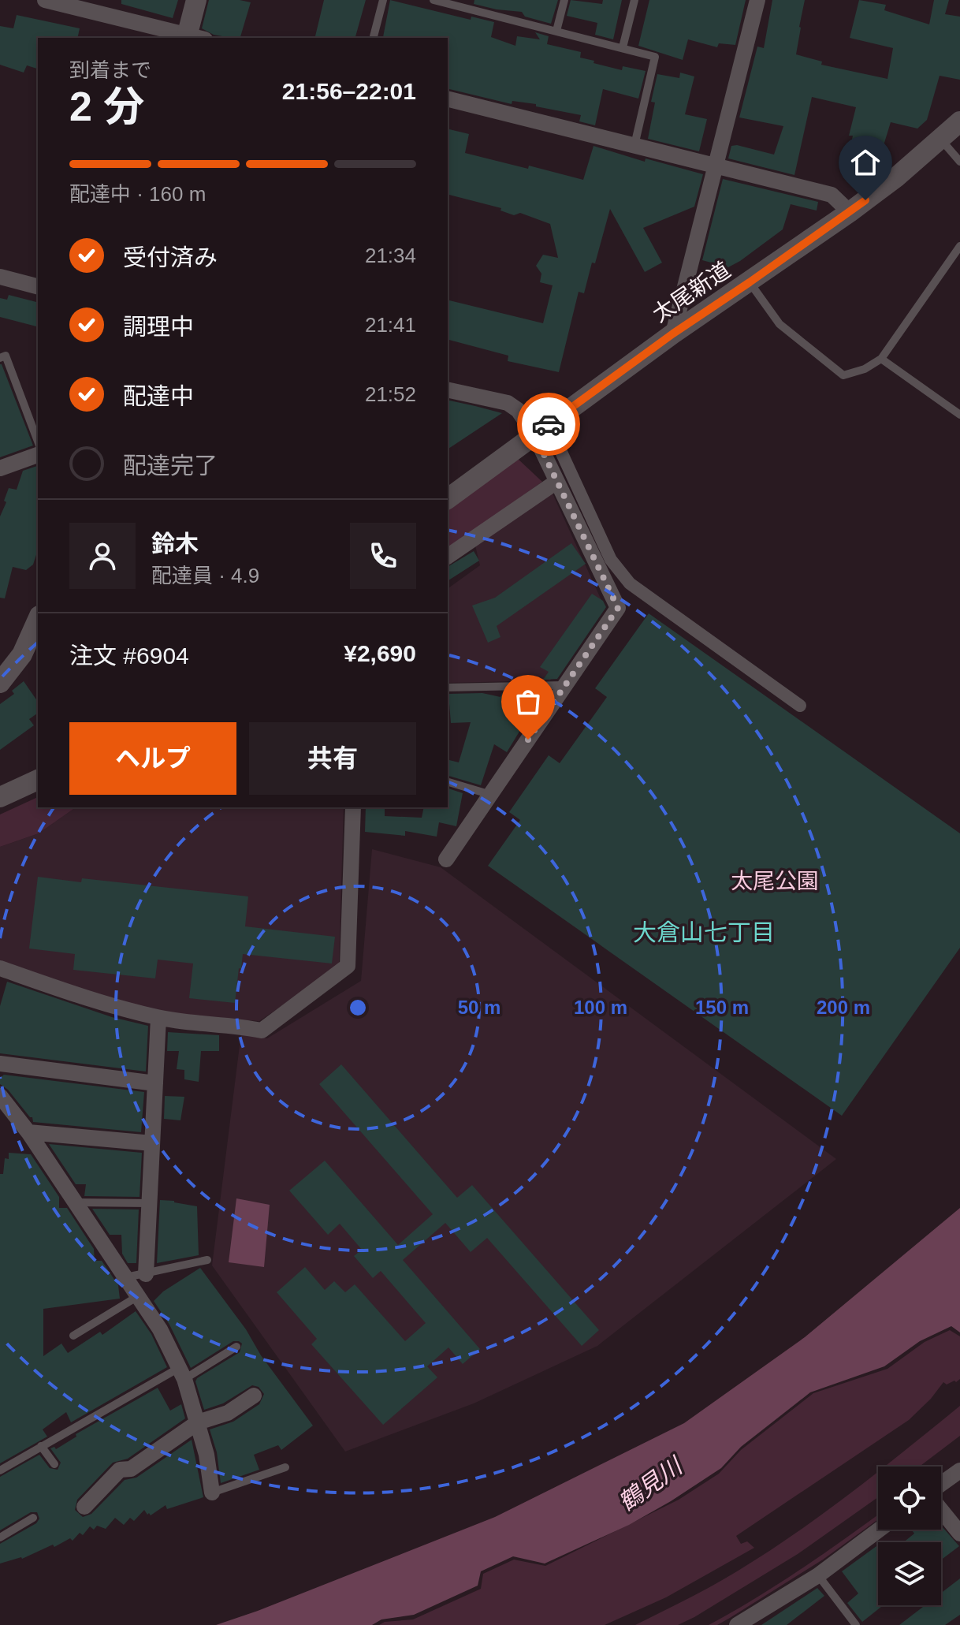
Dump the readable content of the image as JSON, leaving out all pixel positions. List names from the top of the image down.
{
  "streets": {
    "street": ["太尾新道"]
  },
  "districts": ["大倉山七丁目"],
  "water": ["鶴見川"],
  "parks": ["太尾公園"],
  "page": {
    "heading": ["2 分", "到着まで", "21:56–22:01"],
    "panel": [
      "鈴木",
      "配達員 · 4.9",
      "注文 #6904",
      "¥2,690"
    ],
    "bar": "配達中 · 160 m",
    "list": [
      ["受付済み", "21:34"],
      ["調理中", "21:41"],
      ["配達中", "21:52"],
      "配達完了"
    ],
    "buttons": ["ヘルプ", "共有"]
  },
  "rings": [
    "50 m",
    "100 m",
    "150 m",
    "200 m"
  ]
}
